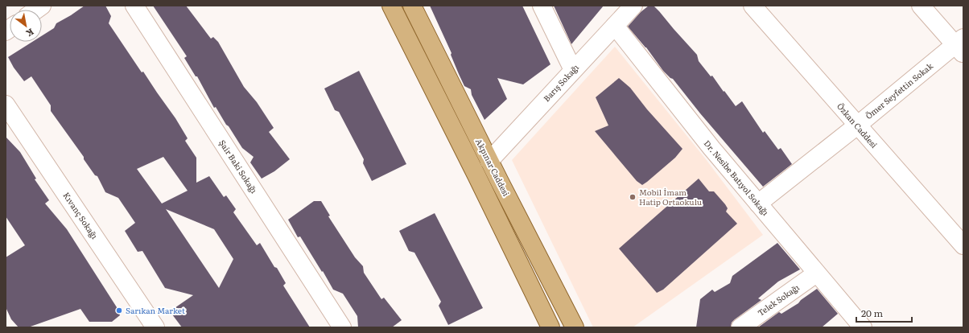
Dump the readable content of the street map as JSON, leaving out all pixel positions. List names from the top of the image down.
{
  "streets": {
    "main road": ["Akpınar Caddesi"],
    "street": [
      "Barış Sokağı",
      "Ömer Seyfettin Sokak",
      "Özkan Caddesi",
      "Şair Baki Sokağı",
      "Dr. Nesibe Batıyol Sokağı",
      "Kıvanç Sokağı",
      "Telek Sokağı"
    ]
  },
  "crossings": [
    ["Barış Sokağı", "Akpınar Caddesi"],
    ["Barış Sokağı", "Dr. Nesibe Batıyol Sokağı"],
    ["Ömer Seyfettin Sokak", "Özkan Caddesi"],
    ["Ömer Seyfettin Sokak", "Dr. Nesibe Batıyol Sokağı"],
    ["Dr. Nesibe Batıyol Sokağı", "Telek Sokağı"]
  ],
  "places": ["Mobil İmam Hatip Ortaokulu", "Sarıkan Market"],
  "scale_bar": "20 m",
  "north": "bottom right"
}
